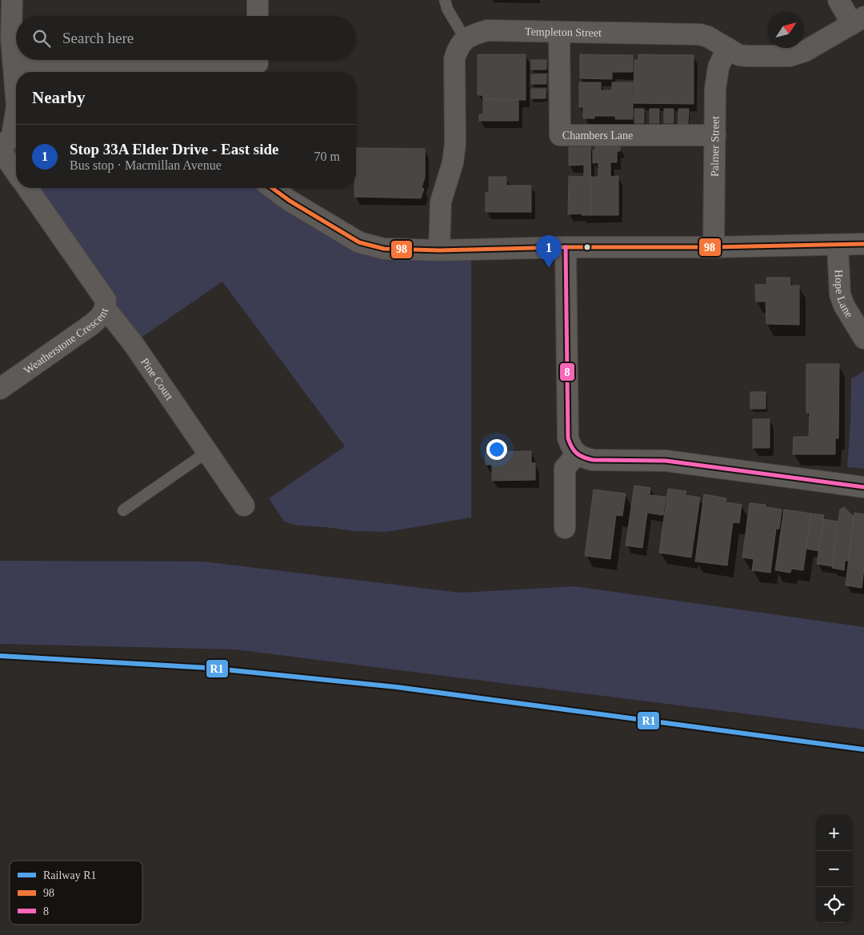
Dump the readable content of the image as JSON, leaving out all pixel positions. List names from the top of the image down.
{
  "streets": {
    "street": [
      "Templeton Street",
      "Chambers Lane",
      "Palmer Street",
      "Hope Lane",
      "Weatherstone Crescent",
      "Pine Court"
    ]
  },
  "crossings": [
    ["Templeton Street", "Chambers Lane"],
    ["Templeton Street", "Palmer Street"],
    ["Chambers Lane", "Palmer Street"],
    ["Weatherstone Crescent", "Pine Court"]
  ],
  "lines": ["transit line 98", "transit line 8", "rail line R1"],
  "legend": ["Railway R1", "98", "8"],
  "north": "top right",
  "page": {
    "search": "Search here",
    "heading": "Nearby",
    "list": [
      {
        "mark": "1",
        "name": "Stop 33A Elder Drive - East side",
        "note": "Bus stop · Macmillan Avenue",
        "value": "70 m"
      }
    ],
    "pins": "1",
    "map_buttons": ["+", "−"]
  }
}
